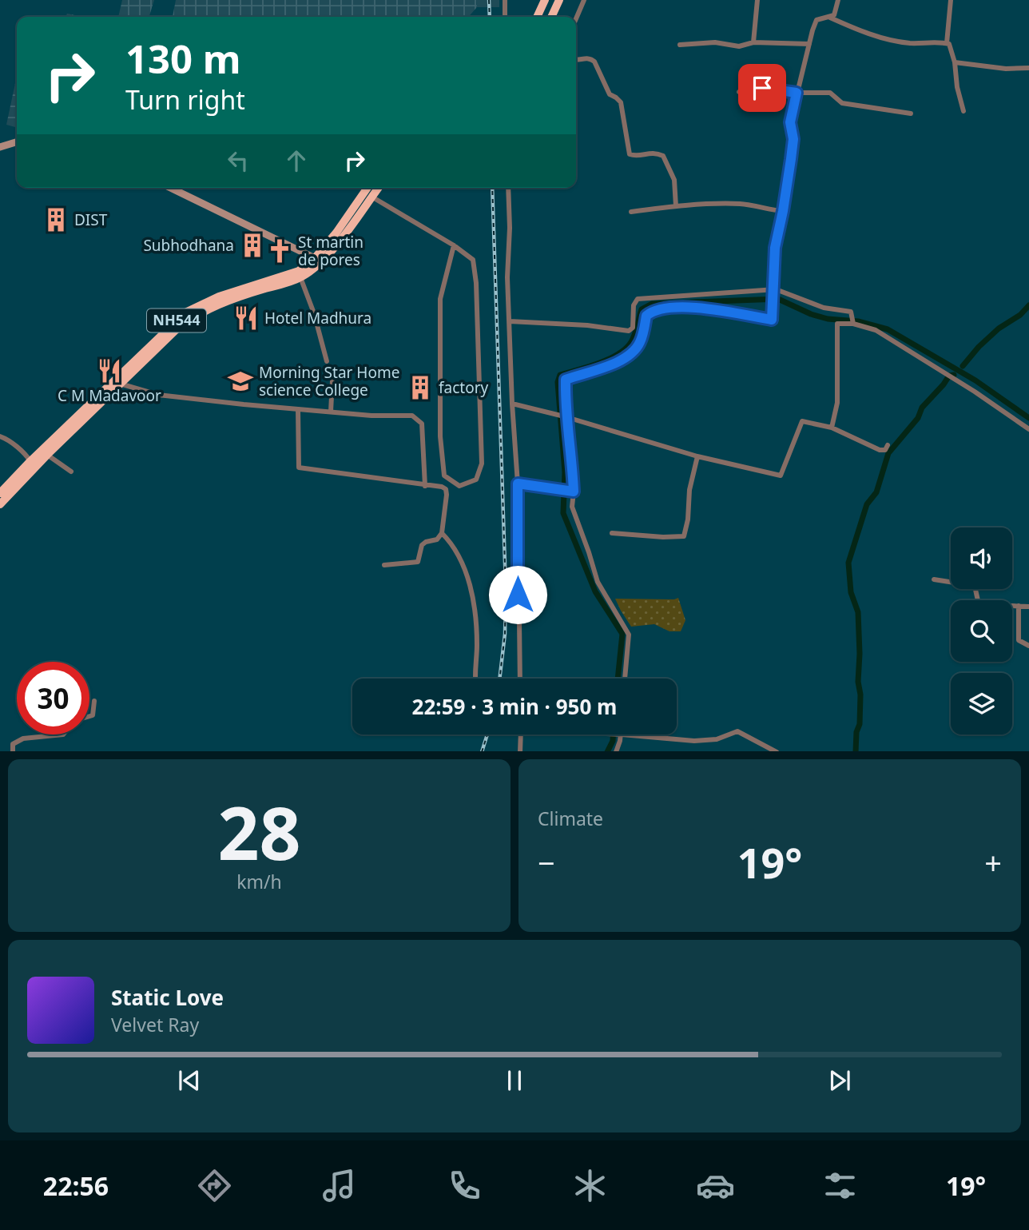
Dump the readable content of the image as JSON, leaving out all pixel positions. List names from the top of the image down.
{
  "streets": {
    "highway": ["NH544"]
  },
  "places": {
    "building": ["DIST", "Subhodhana", "factory"],
    "church": ["St martin de pores"],
    "restaurant": ["Hotel Madhura", "C M Madavoor"],
    "school or university": ["Morning Star Home science College"]
  },
  "page": {
    "turn": ["130 m", "Turn right"],
    "limit": "30",
    "trip": "22:59 · 3 min · 950 m",
    "tile": [
      ["28", "km/h"],
      "Climate"
    ],
    "heat": ["−", "19°", "+"],
    "song": ["Static Love", "Velvet Ray"],
    "tabs": ["22:56", "19°"]
  }
}
